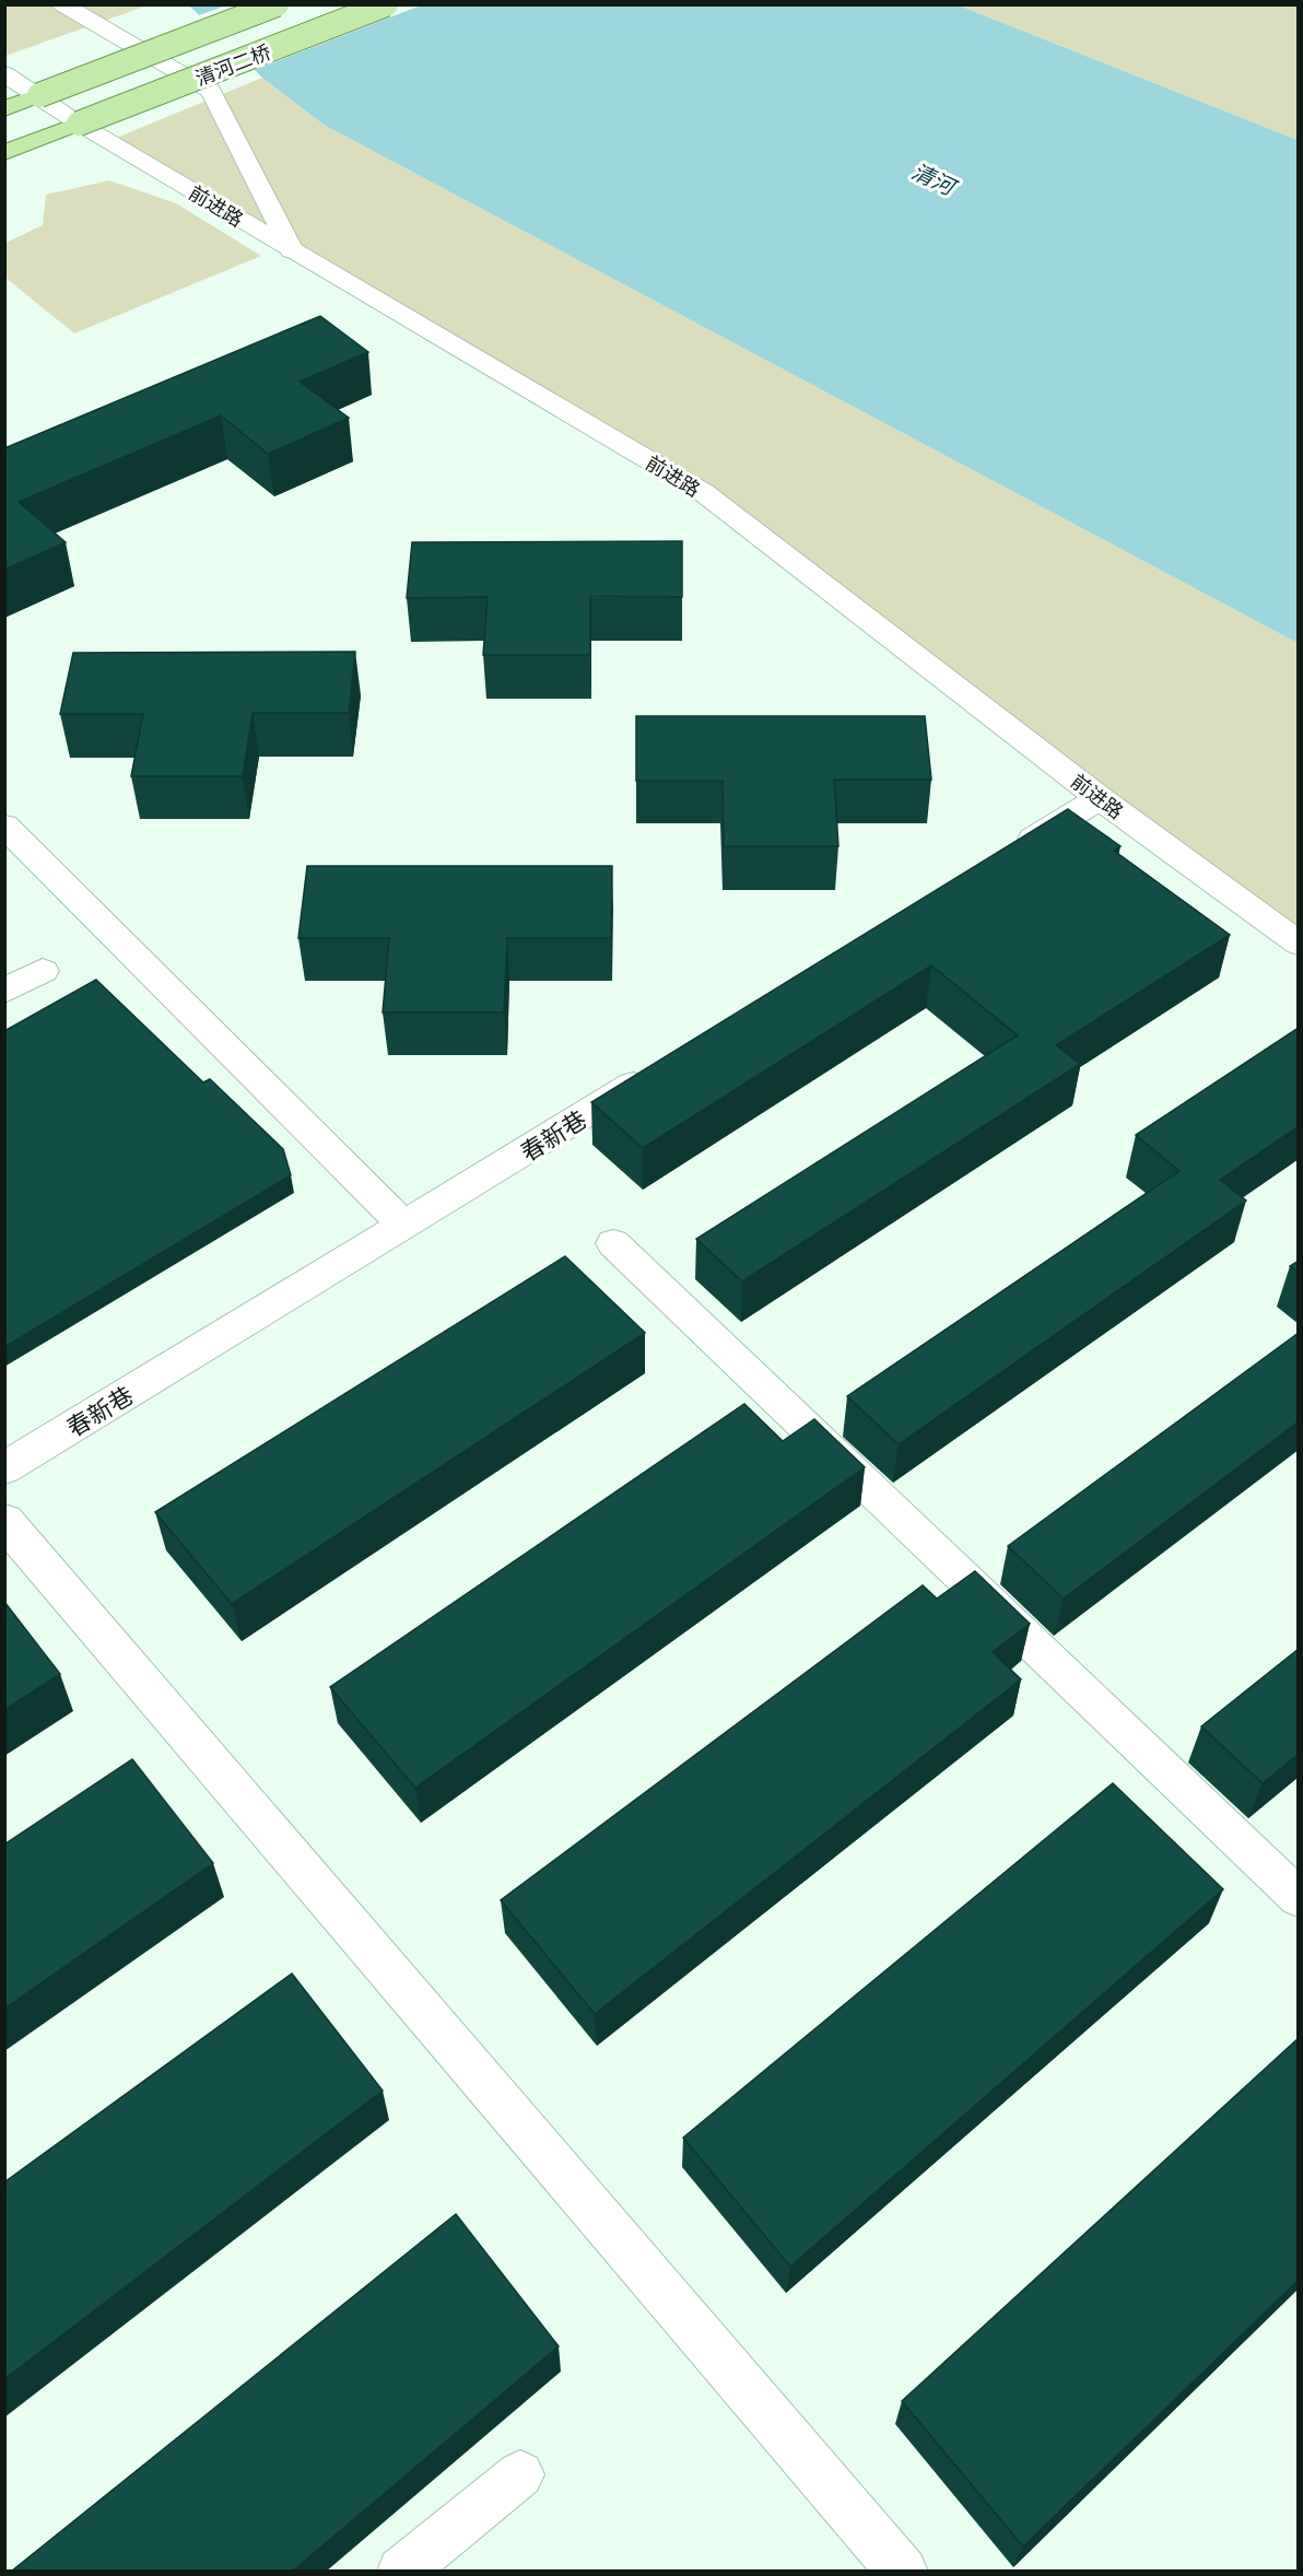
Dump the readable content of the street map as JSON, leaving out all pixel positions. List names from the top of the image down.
{
  "streets": {
    "main road": ["清河二桥"],
    "street": ["前进路", "春新巷"]
  },
  "crossings": [
    ["清河二桥", "前进路"]
  ],
  "water": ["清河"]
}
